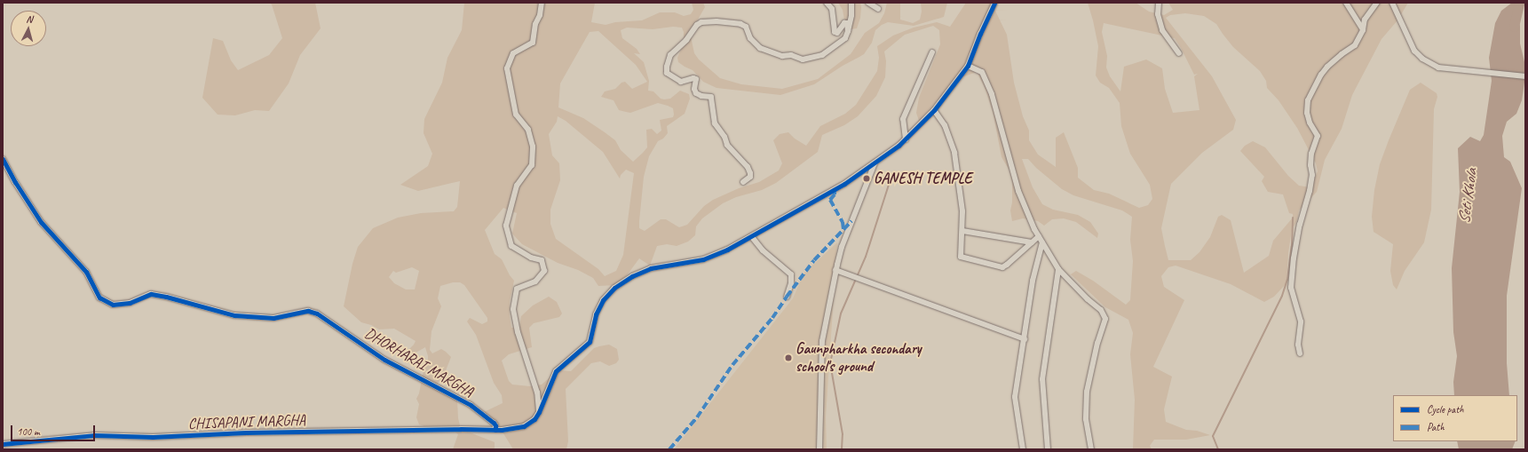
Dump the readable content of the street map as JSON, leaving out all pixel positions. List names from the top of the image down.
{
  "streets": {
    "street": ["DHORHARAI MARGHA", "CHISAPANI MARGHA"]
  },
  "crossings": [
    ["DHORHARAI MARGHA", "CHISAPANI MARGHA"]
  ],
  "water": ["Seti Khola"],
  "places": ["GANESH TEMPLE", "Gaunpharkha secondary school's ground"],
  "legend": ["Cycle path", "Path"],
  "scale_bar": "100 m",
  "north": "top"
}
